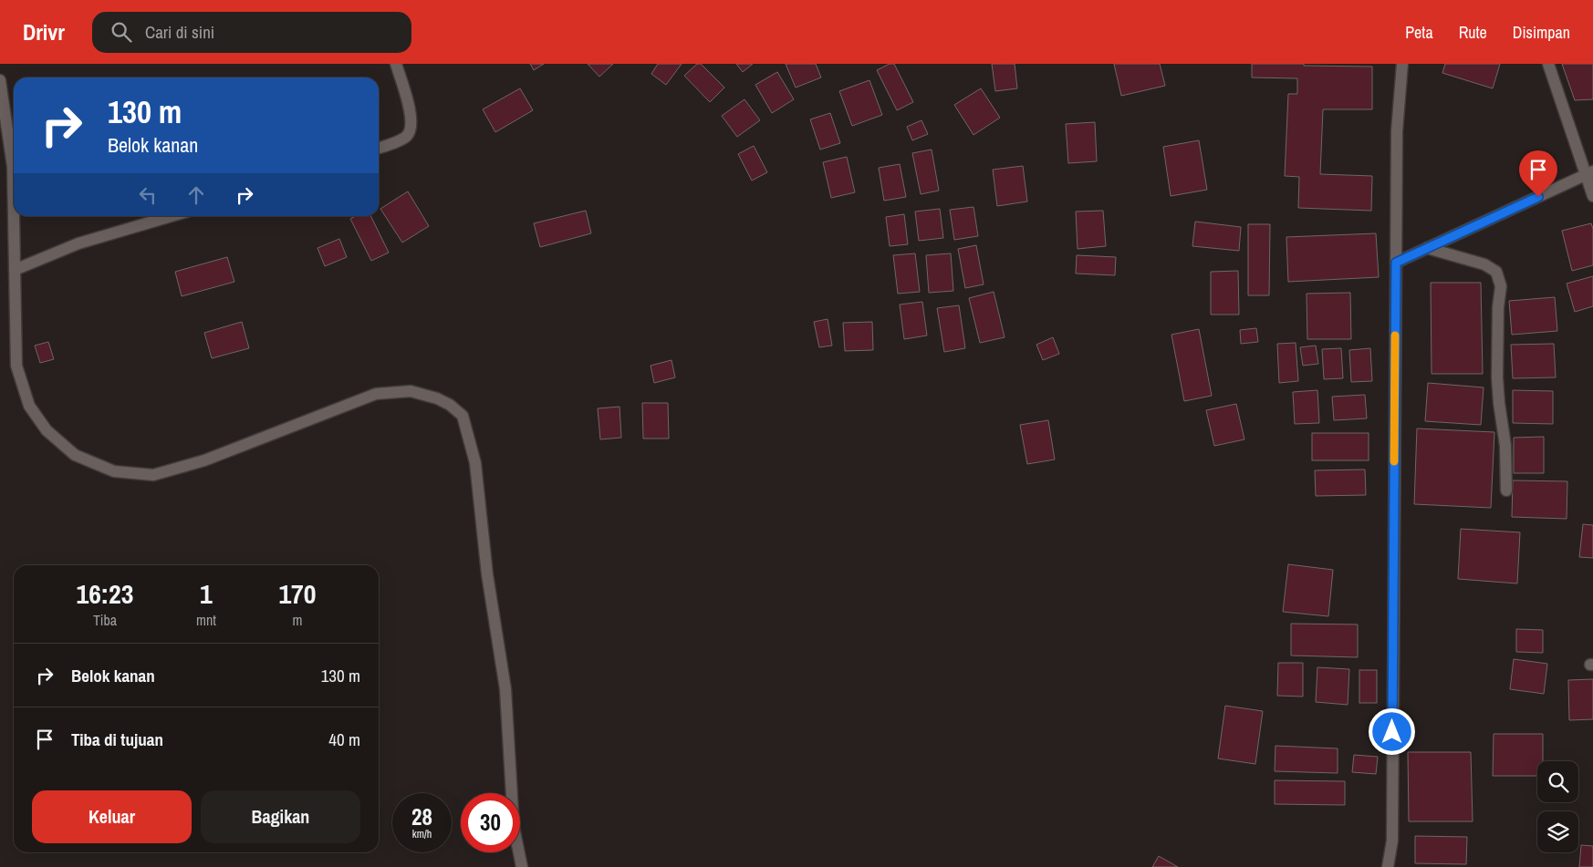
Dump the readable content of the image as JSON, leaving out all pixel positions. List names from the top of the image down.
{
  "page": {
    "header": "Drivr",
    "search": "Cari di sini",
    "nav": ["Peta", "Rute", "Disimpan"],
    "turn": ["130 m", "Belok kanan"],
    "eta": [
      "16:23",
      "Tiba",
      "1",
      "mnt",
      "170",
      "m"
    ],
    "list": [
      {
        "name": "Belok kanan",
        "value": "130 m"
      },
      {
        "name": "Tiba di tujuan",
        "value": "40 m"
      }
    ],
    "buttons": ["Keluar", "Bagikan"],
    "speed": "28 km/h",
    "limit": "30"
  }
}
